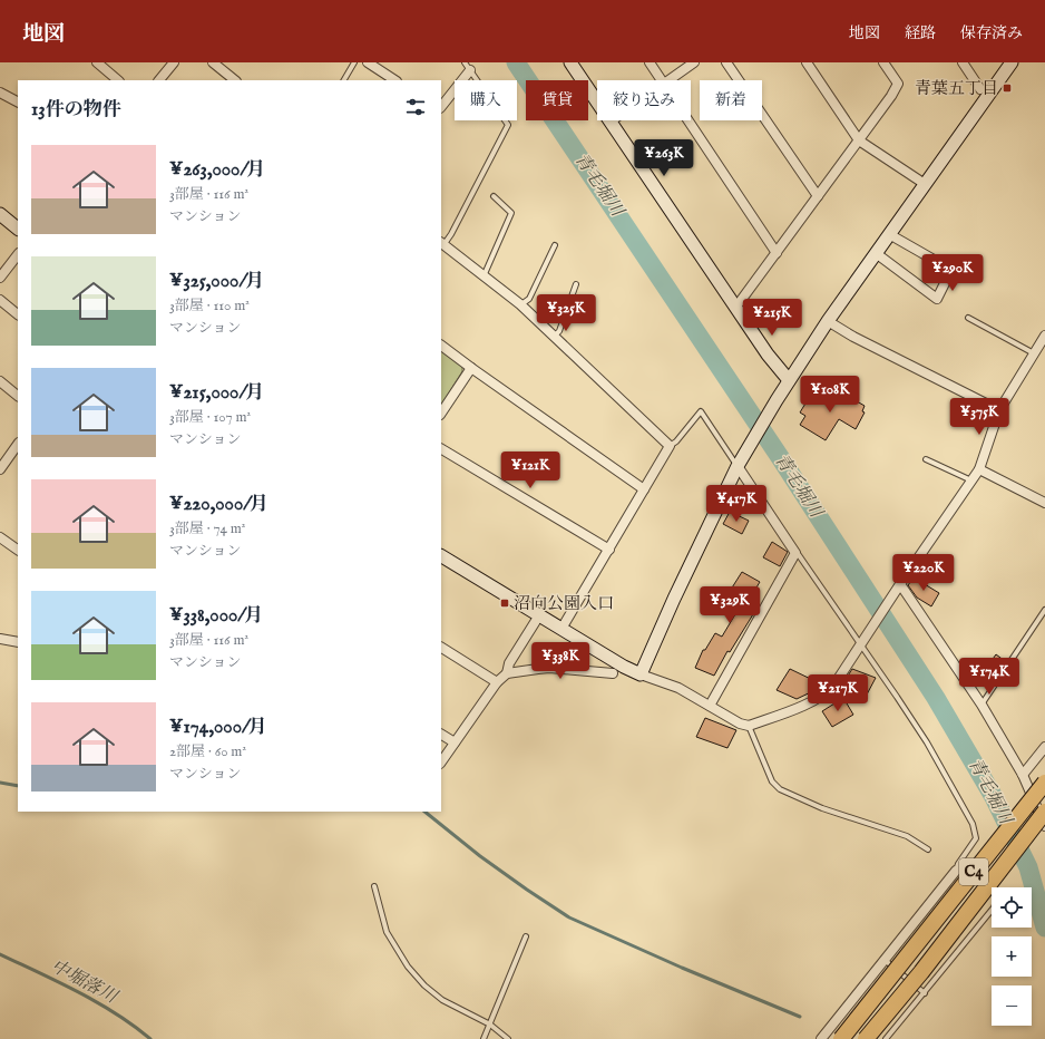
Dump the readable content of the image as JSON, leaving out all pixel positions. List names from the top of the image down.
{
  "streets": {
    "highway": ["C4"]
  },
  "water": ["青毛堀川", "中堀落川"],
  "places": {
    "transit": ["青葉五丁目", "沼向公園入口"]
  },
  "page": {
    "header": "地図",
    "nav": ["地図", "経路", "保存済み"],
    "chip": [
      "購入",
      "賃貸",
      "絞り込み",
      "新着"
    ],
    "heading": "13件の物件",
    "list": [
      {
        "name": "¥263,000/月",
        "note": "3部屋 · 116 m² · マンション"
      },
      {
        "name": "¥325,000/月",
        "note": "3部屋 · 110 m² · マンション"
      },
      {
        "name": "¥215,000/月",
        "note": "3部屋 · 107 m² · マンション"
      },
      {
        "name": "¥220,000/月",
        "note": "3部屋 · 74 m² · マンション"
      },
      {
        "name": "¥338,000/月",
        "note": "3部屋 · 116 m² · マンション"
      },
      {
        "name": "¥174,000/月",
        "note": "2部屋 · 60 m² · マンション"
      }
    ],
    "price": [
      "¥263K",
      "¥290K",
      "¥325K",
      "¥215K",
      "¥108K",
      "¥375K",
      "¥121K",
      "¥417K",
      "¥220K",
      "¥329K",
      "¥338K",
      "¥174K",
      "¥217K"
    ],
    "map_buttons": ["+", "−"]
  }
}
